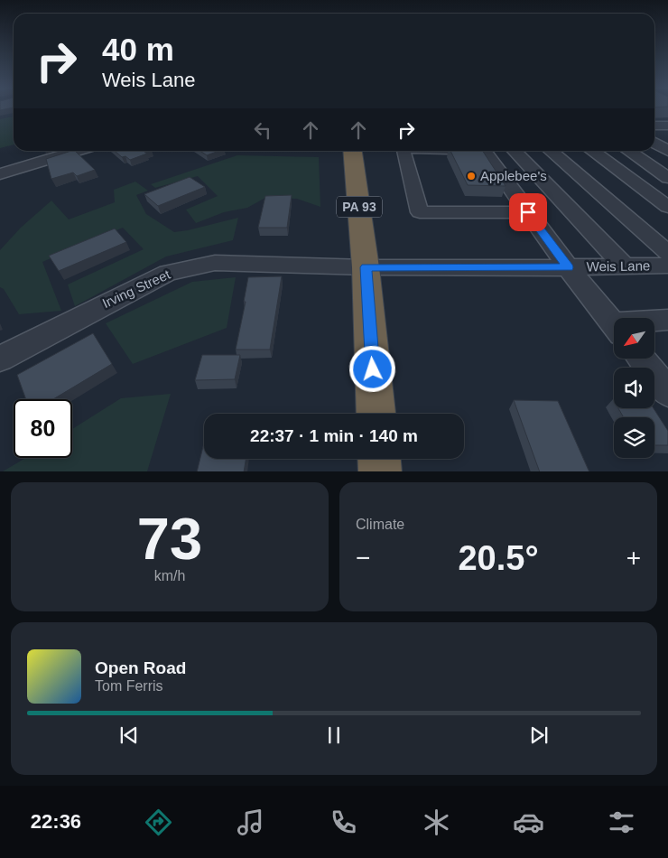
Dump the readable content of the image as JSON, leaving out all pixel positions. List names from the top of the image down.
{
  "streets": {
    "highway": ["PA 93"],
    "street": ["Weis Lane", "Irving Street"]
  },
  "crossings": [
    ["PA 93", "Weis Lane"],
    ["PA 93", "Irving Street"],
    ["Weis Lane", "Irving Street"]
  ],
  "places": ["Applebee's"],
  "north": "bottom left",
  "page": {
    "turn": ["40 m", "Weis Lane"],
    "limit": "80",
    "trip": "22:37 · 1 min · 140 m",
    "tile": [
      ["73", "km/h"],
      "Climate"
    ],
    "heat": ["−", "20.5°", "+"],
    "song": ["Open Road", "Tom Ferris"],
    "tabs": "22:36"
  }
}
